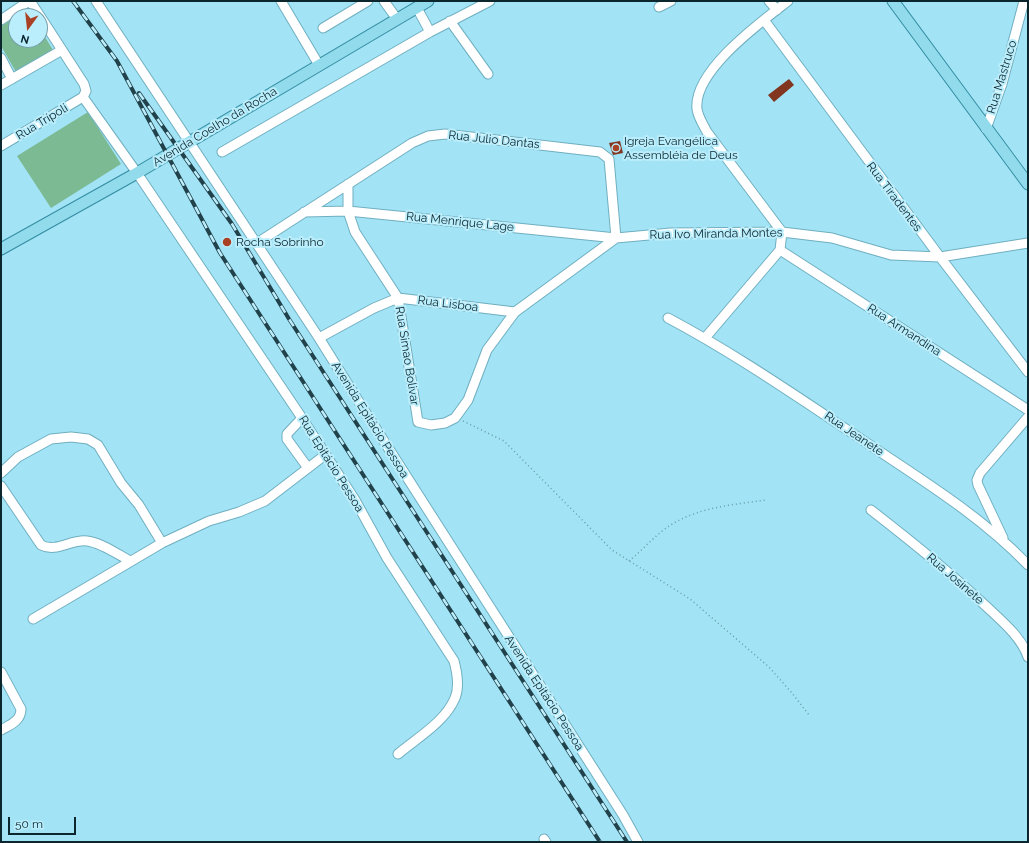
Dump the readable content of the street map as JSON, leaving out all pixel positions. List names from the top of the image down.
{
  "streets": {
    "main road": ["Avenida Coelho da Rocha"],
    "street": [
      "Rua Mastruco",
      "Rua Trípoli",
      "Rua Julio Dantas",
      "Rua Tiradentes",
      "Rua Menrique Lage",
      "Rua Ivo Miranda Montes",
      "Rua Lisboa",
      "Rua Armandina",
      "Rua Simao Bolivar",
      "Avenida Epitácio Pessoa",
      "Rua Jeanete",
      "Rua Epitácio Pessoa",
      "Rua Josinete"
    ]
  },
  "crossings": [
    ["Rua Trípoli", "Rua Epitácio Pessoa"],
    ["Avenida Coelho da Rocha", "Avenida Epitácio Pessoa"],
    ["Avenida Coelho da Rocha", "Rua Epitácio Pessoa"],
    ["Rua Julio Dantas", "Rua Menrique Lage"],
    ["Rua Julio Dantas", "Rua Ivo Miranda Montes"],
    ["Rua Julio Dantas", "Rua Simao Bolivar"],
    ["Rua Julio Dantas", "Avenida Epitácio Pessoa"],
    ["Rua Tiradentes", "Rua Ivo Miranda Montes"],
    ["Rua Menrique Lage", "Rua Ivo Miranda Montes"],
    ["Rua Menrique Lage", "Rua Simao Bolivar"],
    ["Rua Lisboa", "Rua Simao Bolivar"],
    ["Rua Lisboa", "Avenida Epitácio Pessoa"]
  ],
  "places": ["Igreja Evangélica Assembléia de Deus", "Rocha Sobrinho"],
  "scale_bar": "50 m",
  "north": "bottom"
}
